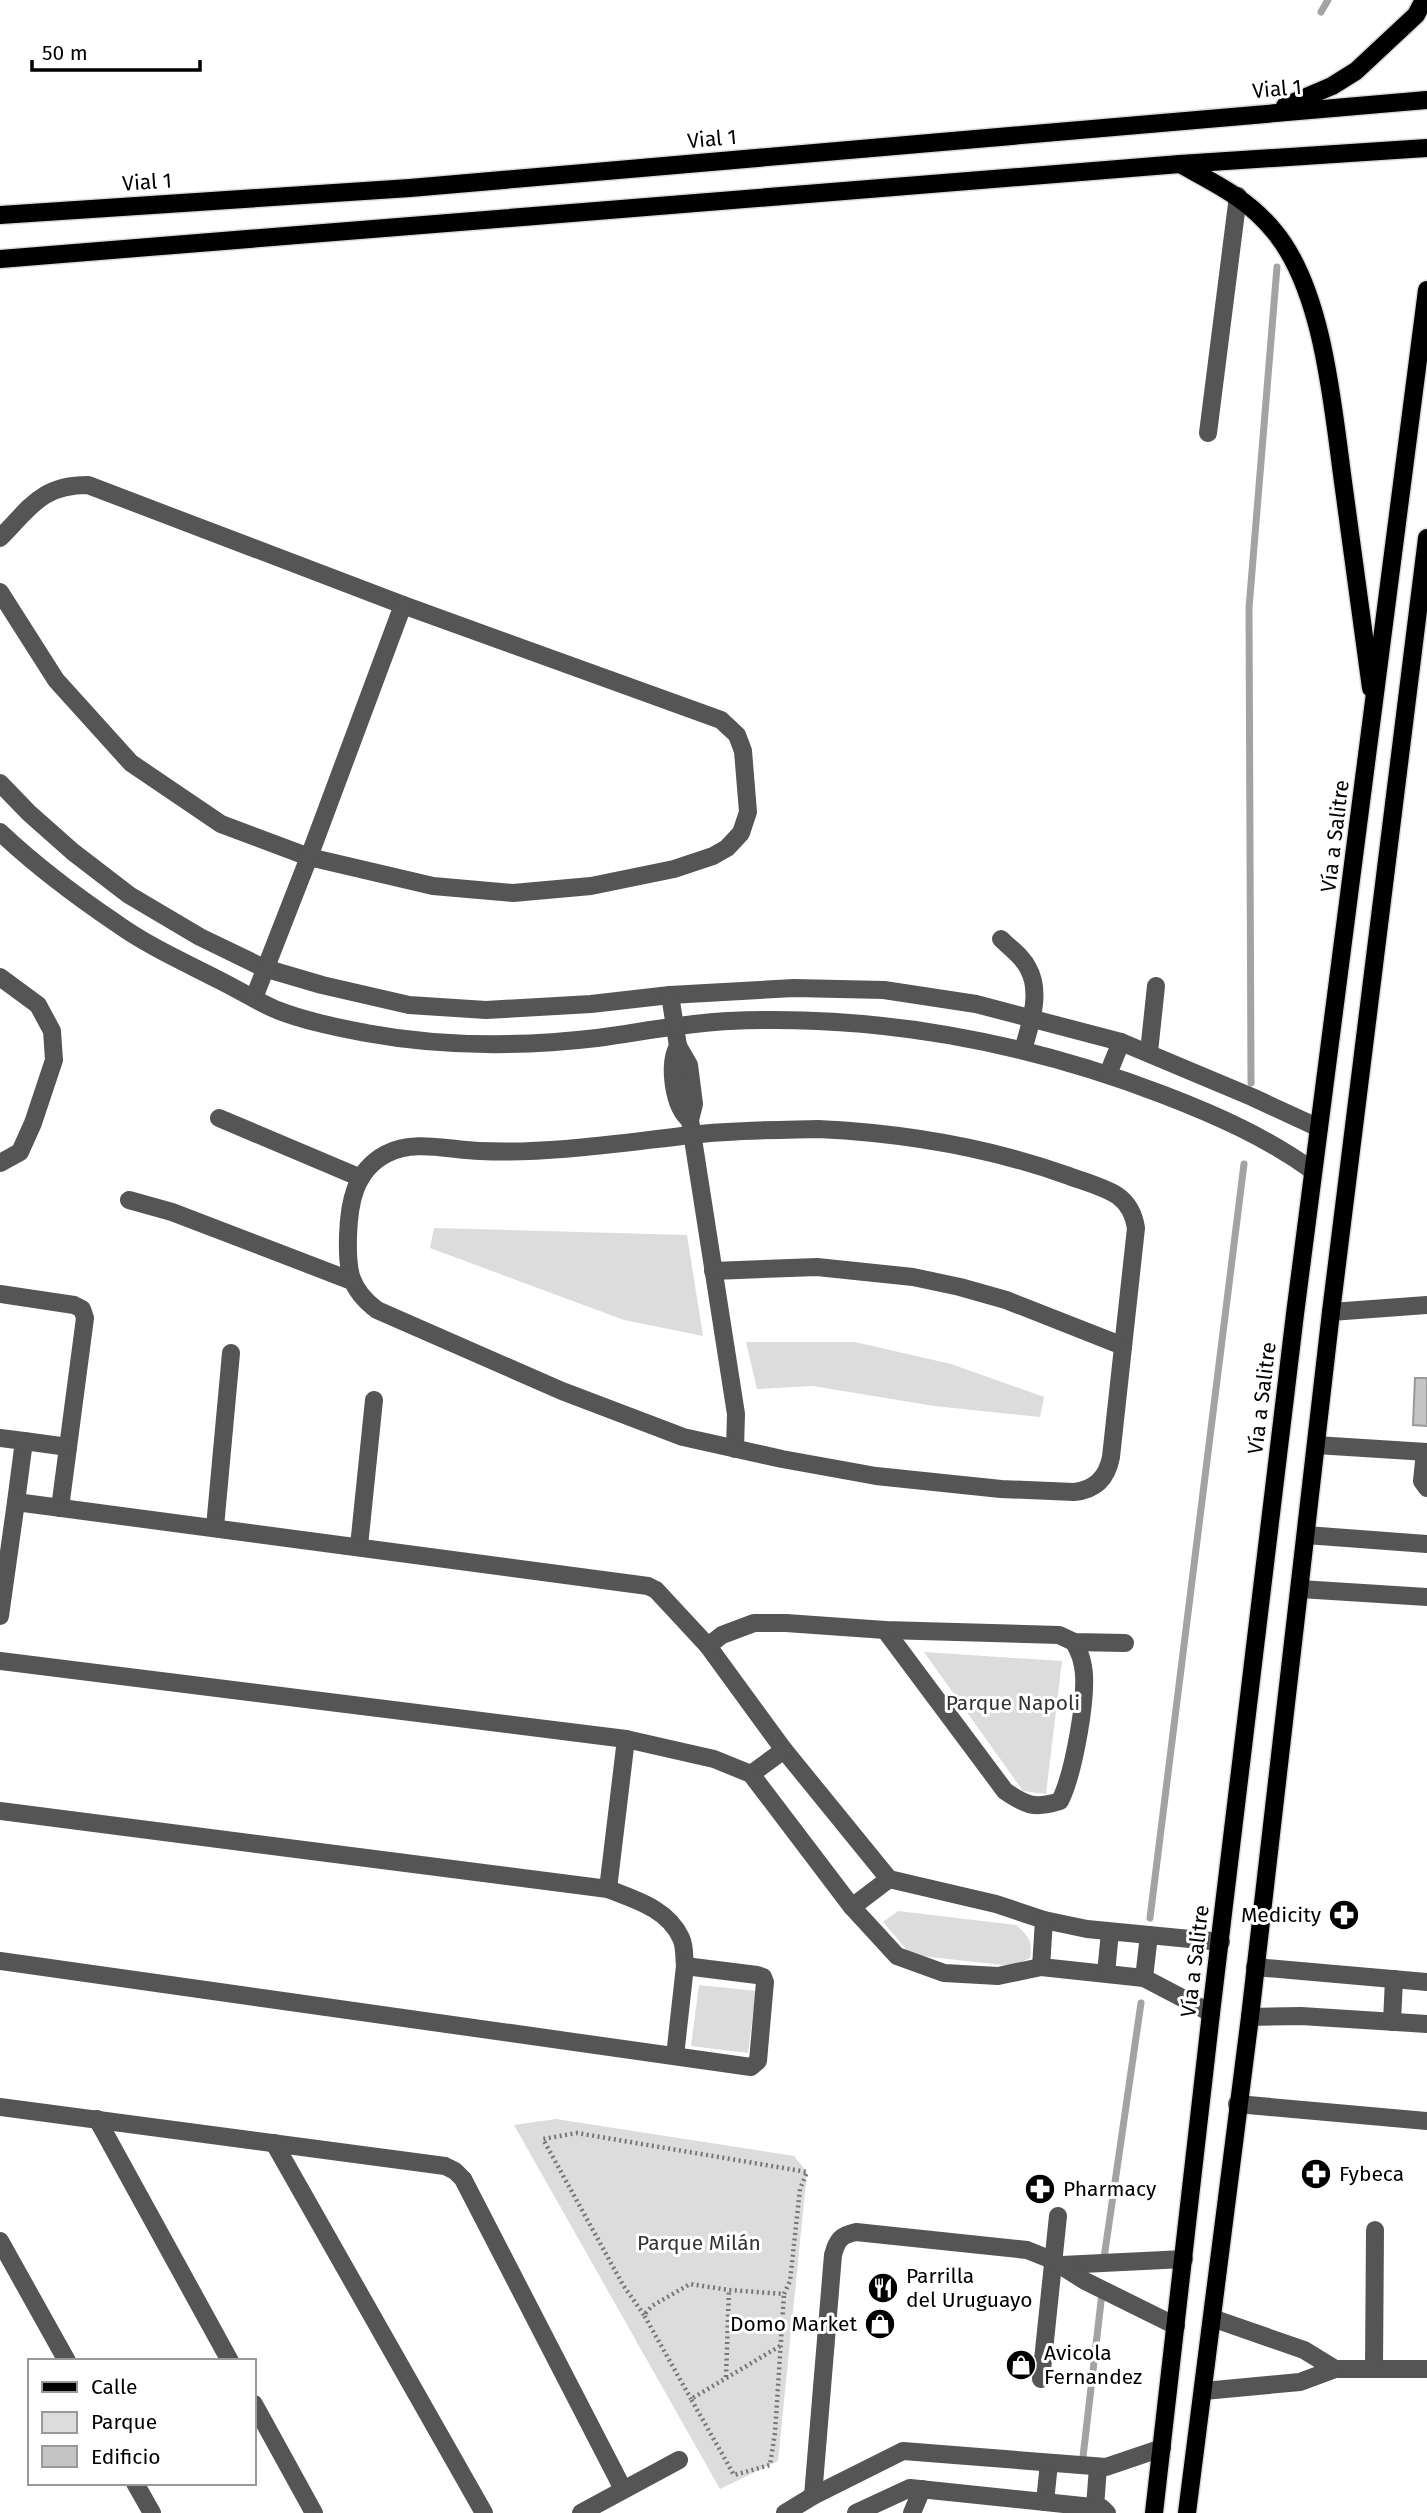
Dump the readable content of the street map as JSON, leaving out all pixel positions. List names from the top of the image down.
{
  "streets": {
    "main road": ["Vial 1", "Vía a Salitre"]
  },
  "parks": ["Parque Napoli", "Parque Milán"],
  "places": {
    "pharmacy": ["Medicity", "Fybeca", "Pharmacy"],
    "restaurant": ["Parrilla del Uruguayo"],
    "shop": ["Domo Market", "Avicola Fernandez"]
  },
  "legend": ["Calle", "Parque", "Edificio"],
  "scale_bar": "50 m"
}
